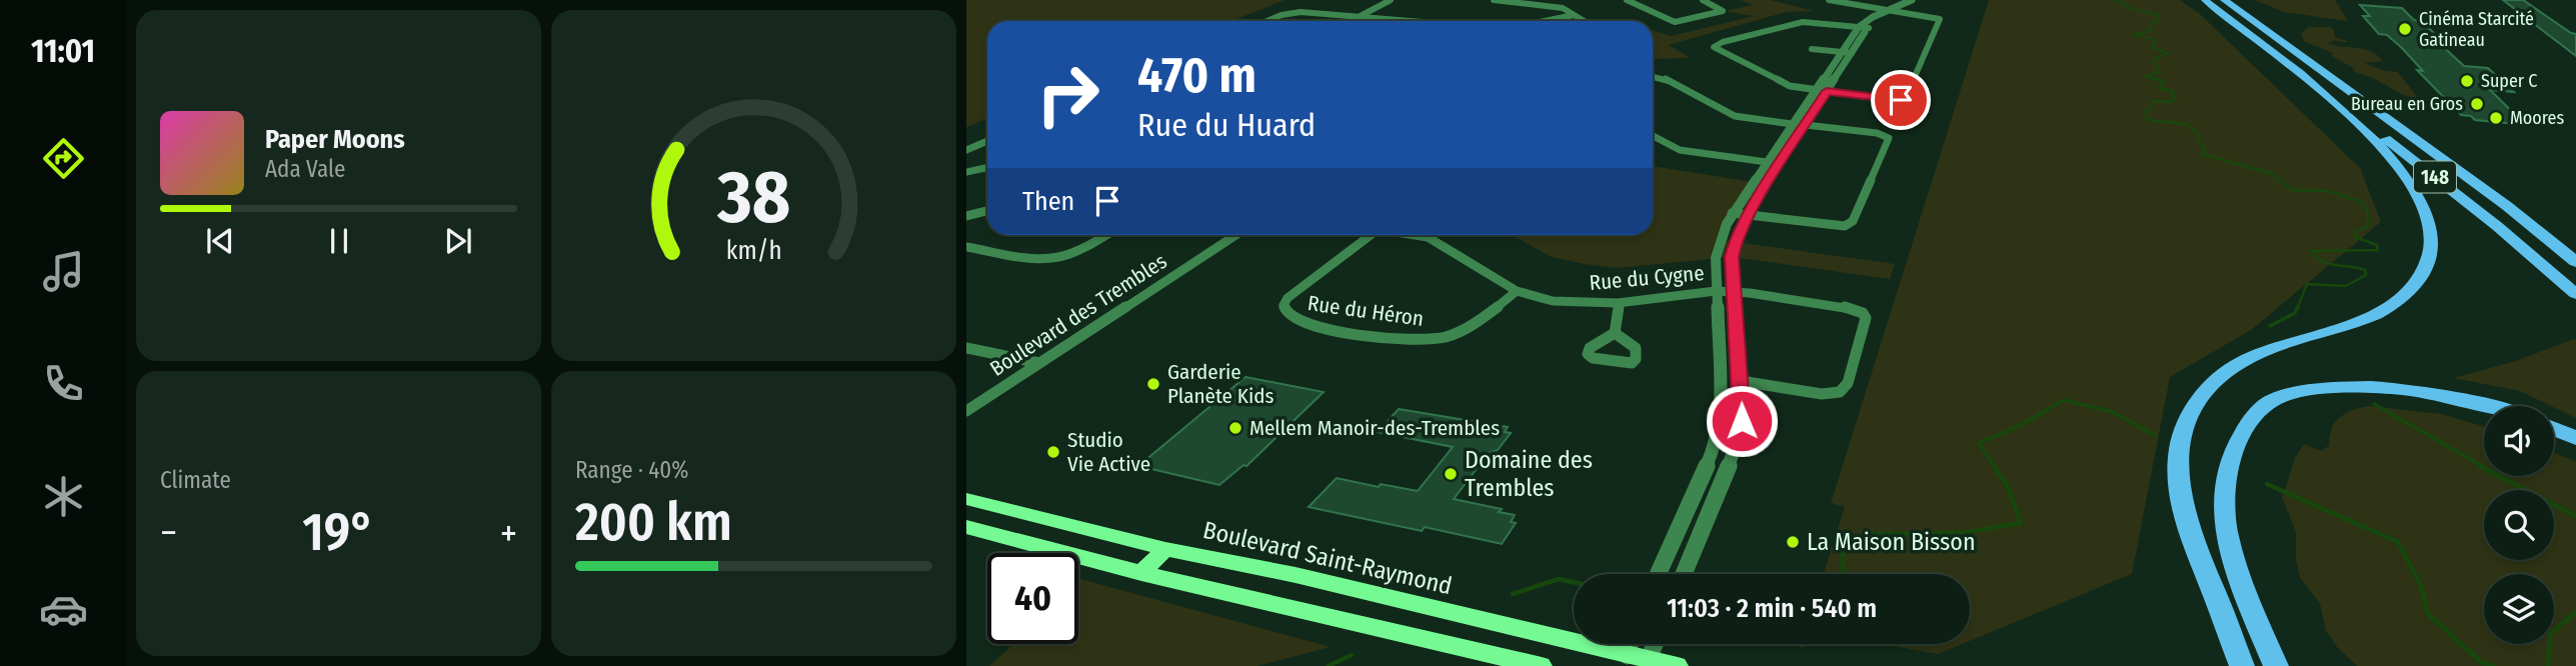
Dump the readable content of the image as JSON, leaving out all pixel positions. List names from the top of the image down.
{
  "streets": {
    "highway": ["148"],
    "main road": ["Boulevard Saint-Raymond"],
    "street": ["Rue du Cygne", "Rue du Héron", "Boulevard des Trembles"]
  },
  "crossings": [
    ["Rue du Cygne", "Rue du Héron"]
  ],
  "places": [
    "Cinéma Starcité Gatineau",
    "Super C",
    "Bureau en Gros",
    "Moores",
    "Garderie Planète Kids",
    "Mellem Manoir-des-Trembles",
    "Studio Vie Active",
    "Domaine des Trembles",
    "La Maison Bisson"
  ],
  "page": {
    "tabs": "11:01",
    "turn": ["470 m", "Rue du Huard"],
    "song": ["Paper Moons", "Ada Vale"],
    "then": "Then",
    "tile": [
      "Climate",
      ["Range · 40%", "200 km"]
    ],
    "heat": ["−", "19°", "+"],
    "limit": "40",
    "trip": "11:03 · 2 min · 540 m",
    "gauge": ["38", "km/h"]
  }
}
